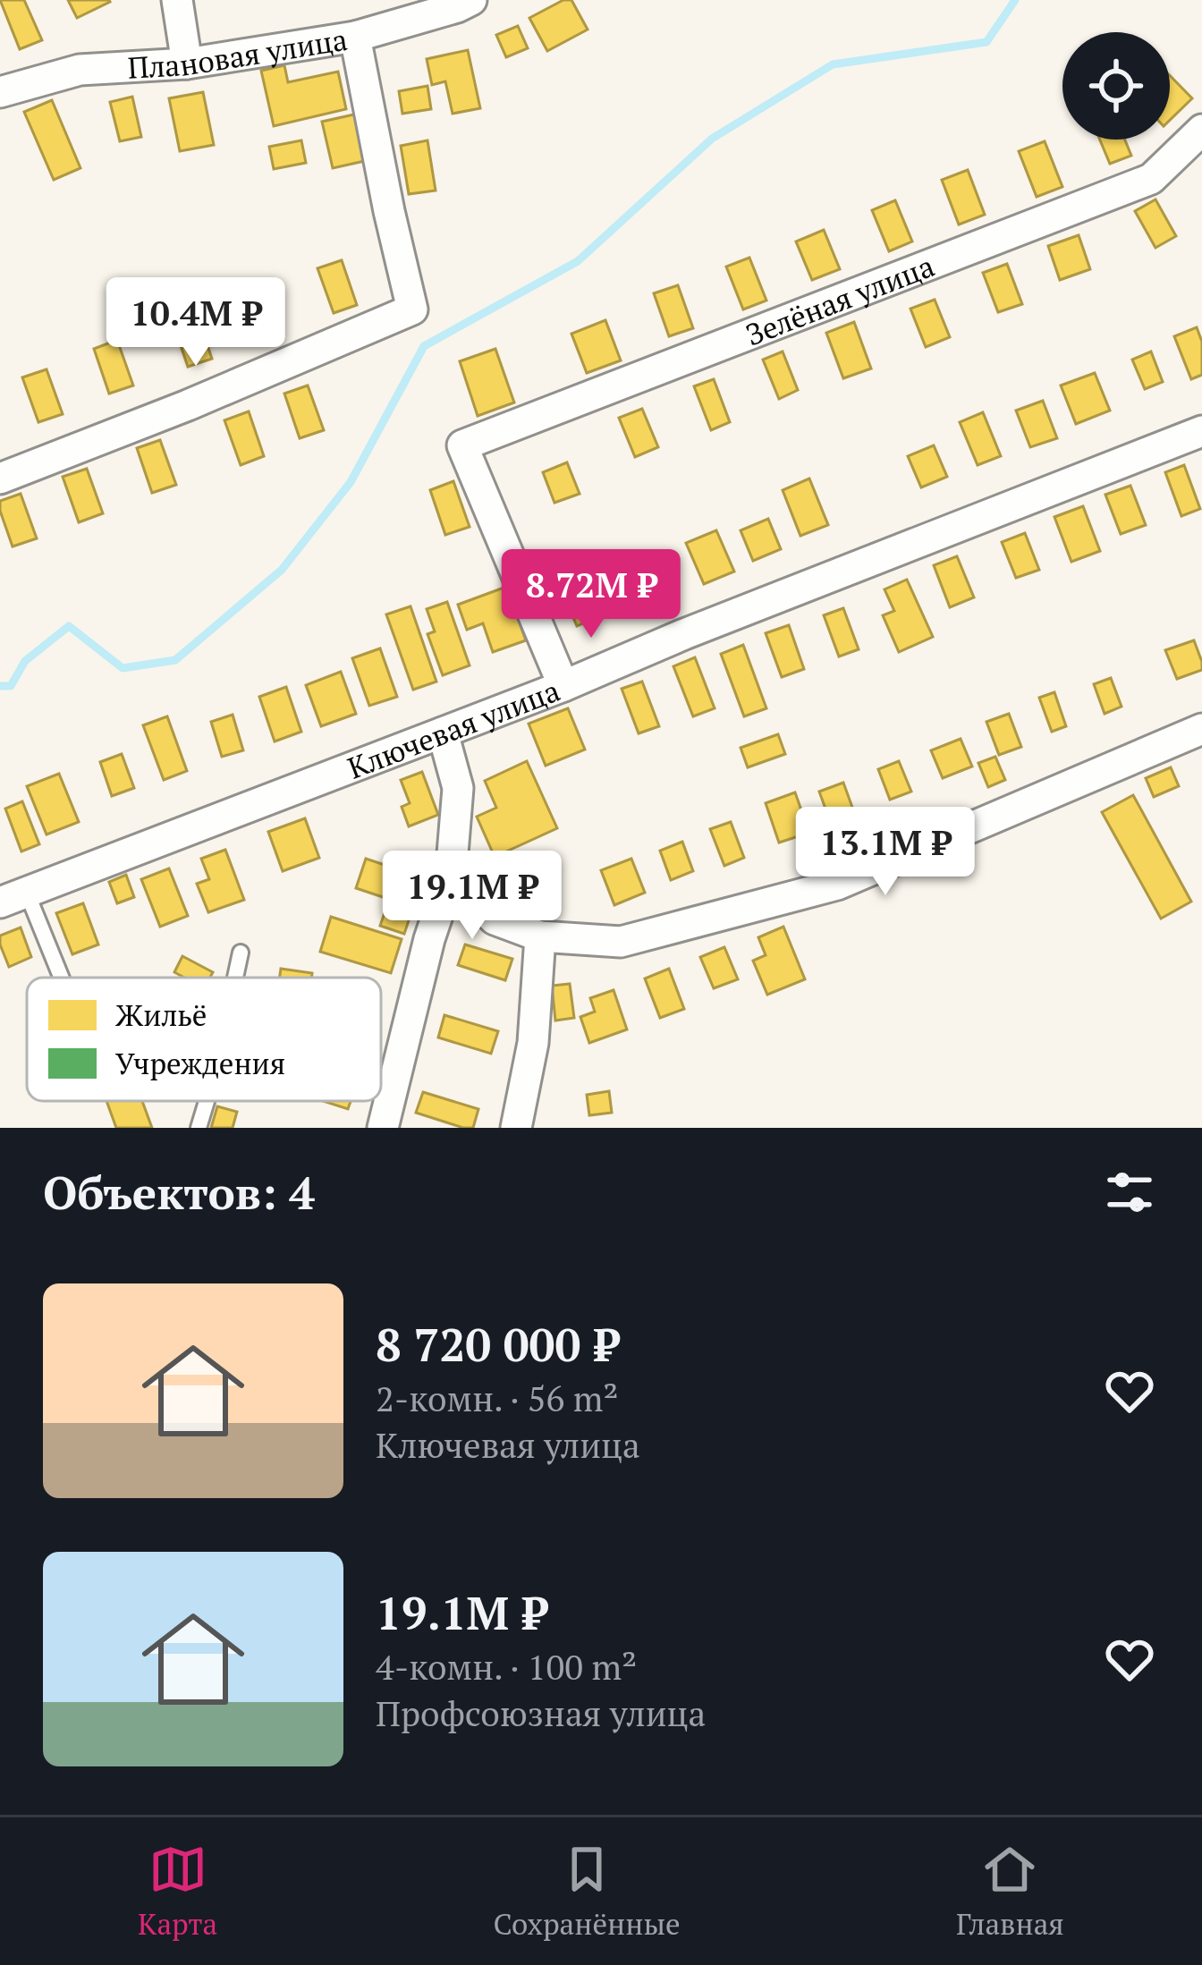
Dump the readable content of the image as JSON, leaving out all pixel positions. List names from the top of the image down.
{
  "streets": {
    "street": ["Плановая улица", "Зелёная улица", "Ключевая улица"]
  },
  "crossings": [
    ["Зелёная улица", "Ключевая улица"]
  ],
  "legend": ["Жильё", "Учреждения"],
  "page": {
    "price": [
      "10.4M ₽",
      "8.72M ₽",
      "13.1M ₽",
      "19.1M ₽"
    ],
    "heading": "Объектов: 4",
    "list": [
      {
        "name": "8 720 000 ₽",
        "note": "2-комн. · 56 m² · Ключевая улица"
      },
      {
        "name": "19.1M ₽",
        "note": "4-комн. · 100 m² · Профсоюзная улица"
      }
    ],
    "tabs": ["Карта", "Сохранённые", "Главная"]
  }
}
